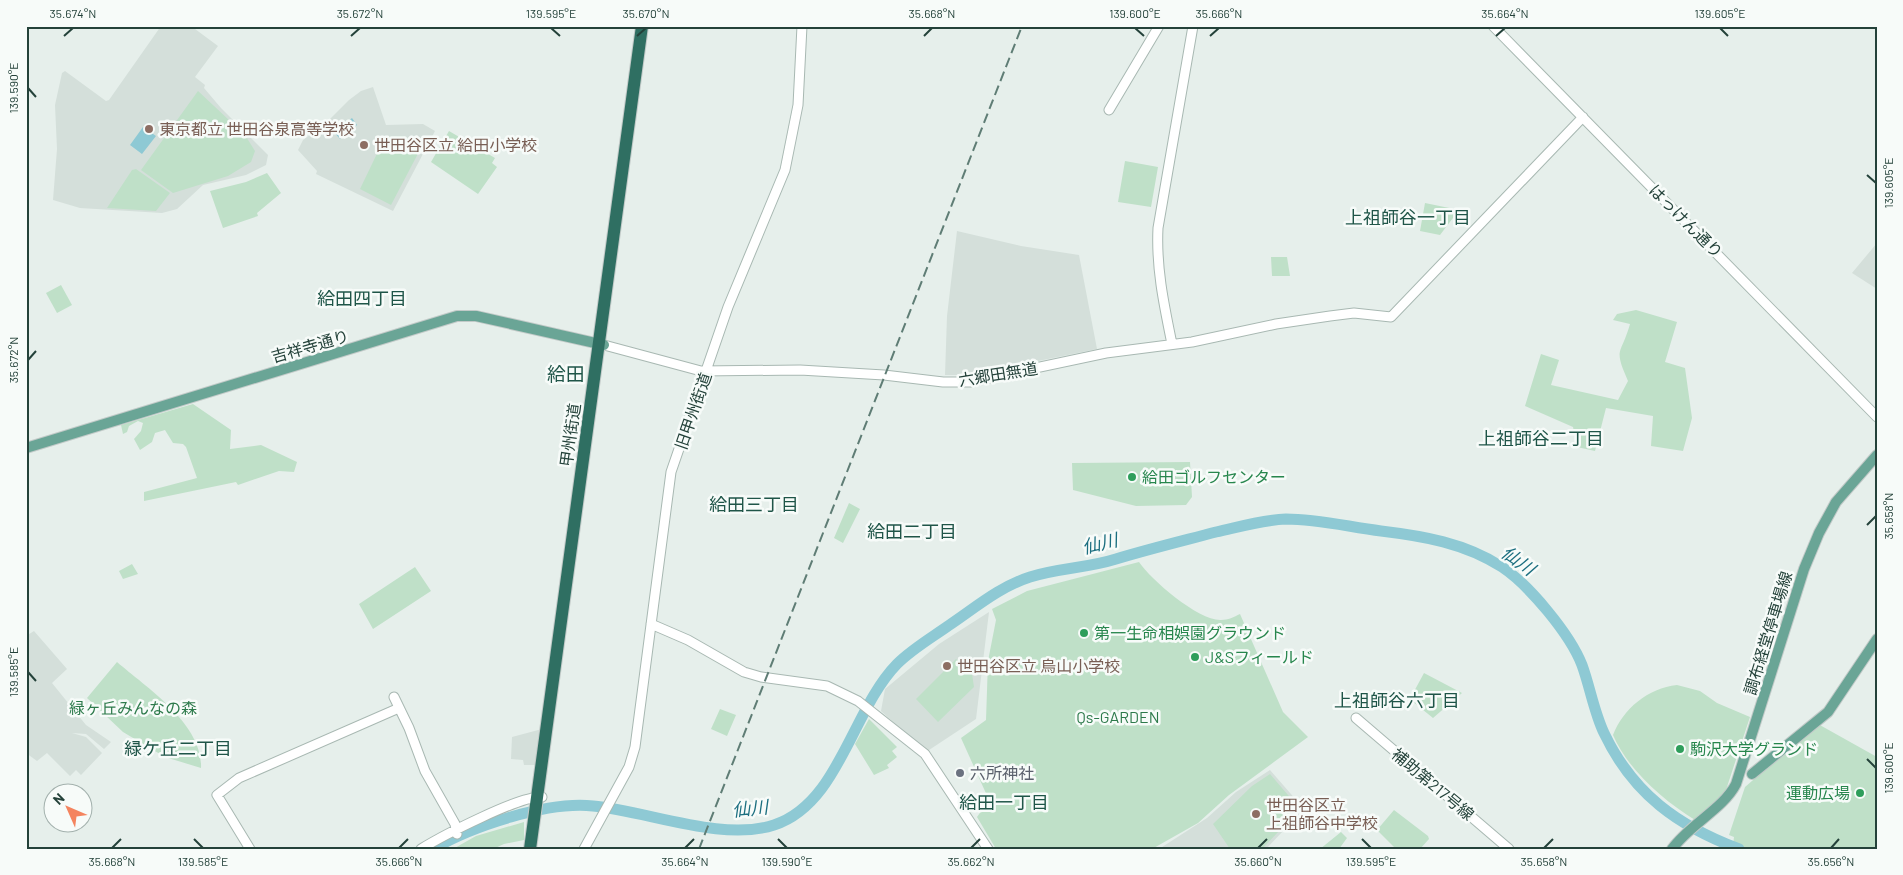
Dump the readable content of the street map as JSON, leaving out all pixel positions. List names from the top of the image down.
{
  "streets": {
    "highway": ["甲州街道"],
    "main road": ["吉祥寺通り", "調布経堂停車場線"],
    "street": [
      "はっけん通り",
      "六郷田無道",
      "旧甲州街道",
      "補助第217号線"
    ]
  },
  "crossings": [
    ["はっけん通り", "六郷田無道"],
    ["吉祥寺通り", "六郷田無道"],
    ["吉祥寺通り", "甲州街道"],
    ["六郷田無道", "旧甲州街道"],
    ["六郷田無道", "甲州街道"]
  ],
  "districts": [
    "上祖師谷一丁目",
    "給田四丁目",
    "給田",
    "上祖師谷二丁目",
    "給田三丁目",
    "給田二丁目",
    "上祖師谷六丁目",
    "緑ケ丘二丁目",
    "給田一丁目"
  ],
  "water": ["仙川"],
  "parks": ["緑ヶ丘みんなの森", "Qs-GARDEN"],
  "places": [
    "東京都立 世田谷泉高等学校",
    "世田谷区立 給田小学校",
    "給田ゴルフセンター",
    "第一生命相娯園グラウンド",
    "J&Sフィールド",
    "世田谷区立 烏山小学校",
    "駒沢大学グランド",
    "六所神社",
    "運動広場",
    "世田谷区立 上祖師谷中学校"
  ],
  "north": "top left",
  "coordinates": [
    "35.674°N",
    "35.672°N",
    "139.595°E",
    "35.670°N",
    "35.668°N",
    "139.600°E",
    "35.666°N",
    "35.664°N",
    "139.605°E",
    "139.590°E",
    "35.658°N",
    "139.585°E",
    "35.662°N",
    "35.660°N",
    "35.656°N"
  ]
}
